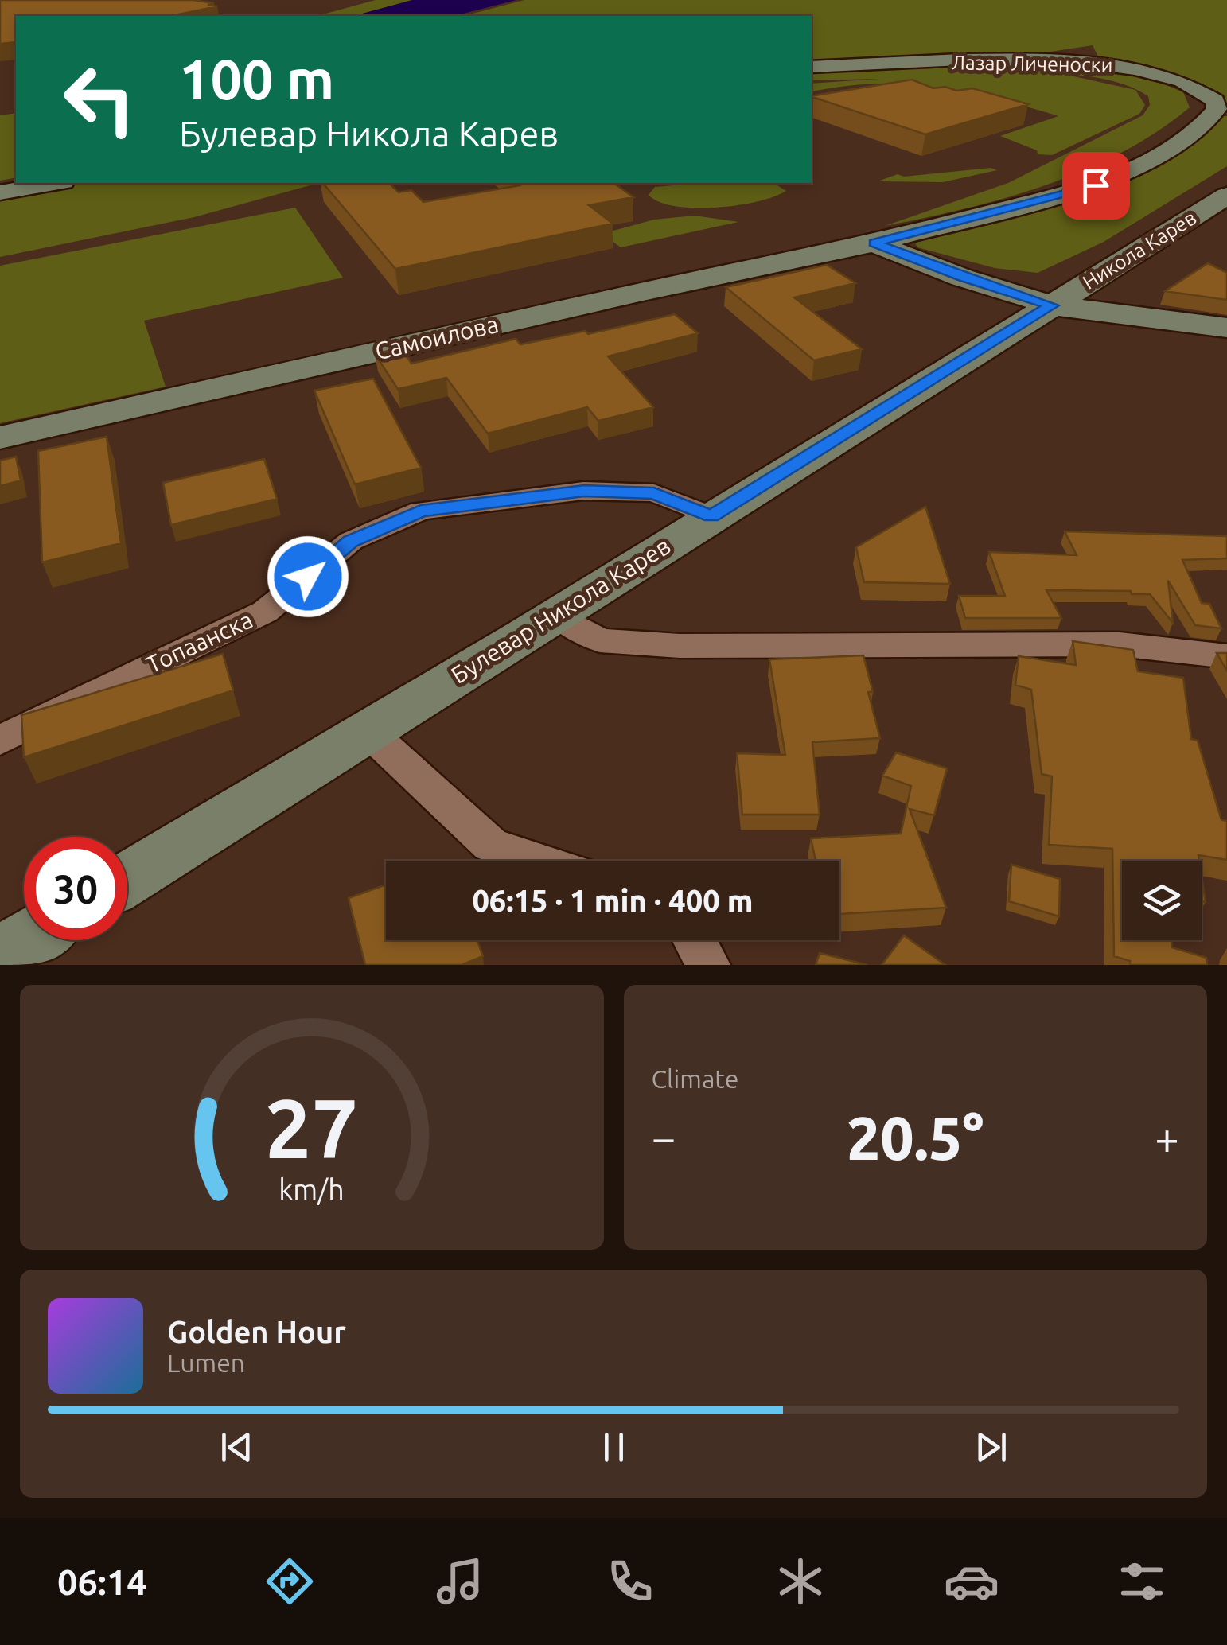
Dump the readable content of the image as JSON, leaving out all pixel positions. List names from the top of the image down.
{
  "streets": {
    "street": [
      "Лазар Личеноски",
      "Никола Карев",
      "Самоилова",
      "Булевар Никола Карев",
      "Топаанска"
    ]
  },
  "crossings": [
    ["Лазар Личеноски", "Самоилова"],
    ["Никола Карев", "Булевар Никола Карев"],
    ["Булевар Никола Карев", "Топаанска"]
  ],
  "page": {
    "turn": ["100 m", "Булевар Никола Карев"],
    "limit": "30",
    "trip": "06:15 · 1 min · 400 m",
    "tile": "Climate",
    "heat": ["−", "20.5°", "+"],
    "song": ["Golden Hour", "Lumen"],
    "tabs": "06:14",
    "gauge": ["27", "km/h"]
  }
}
